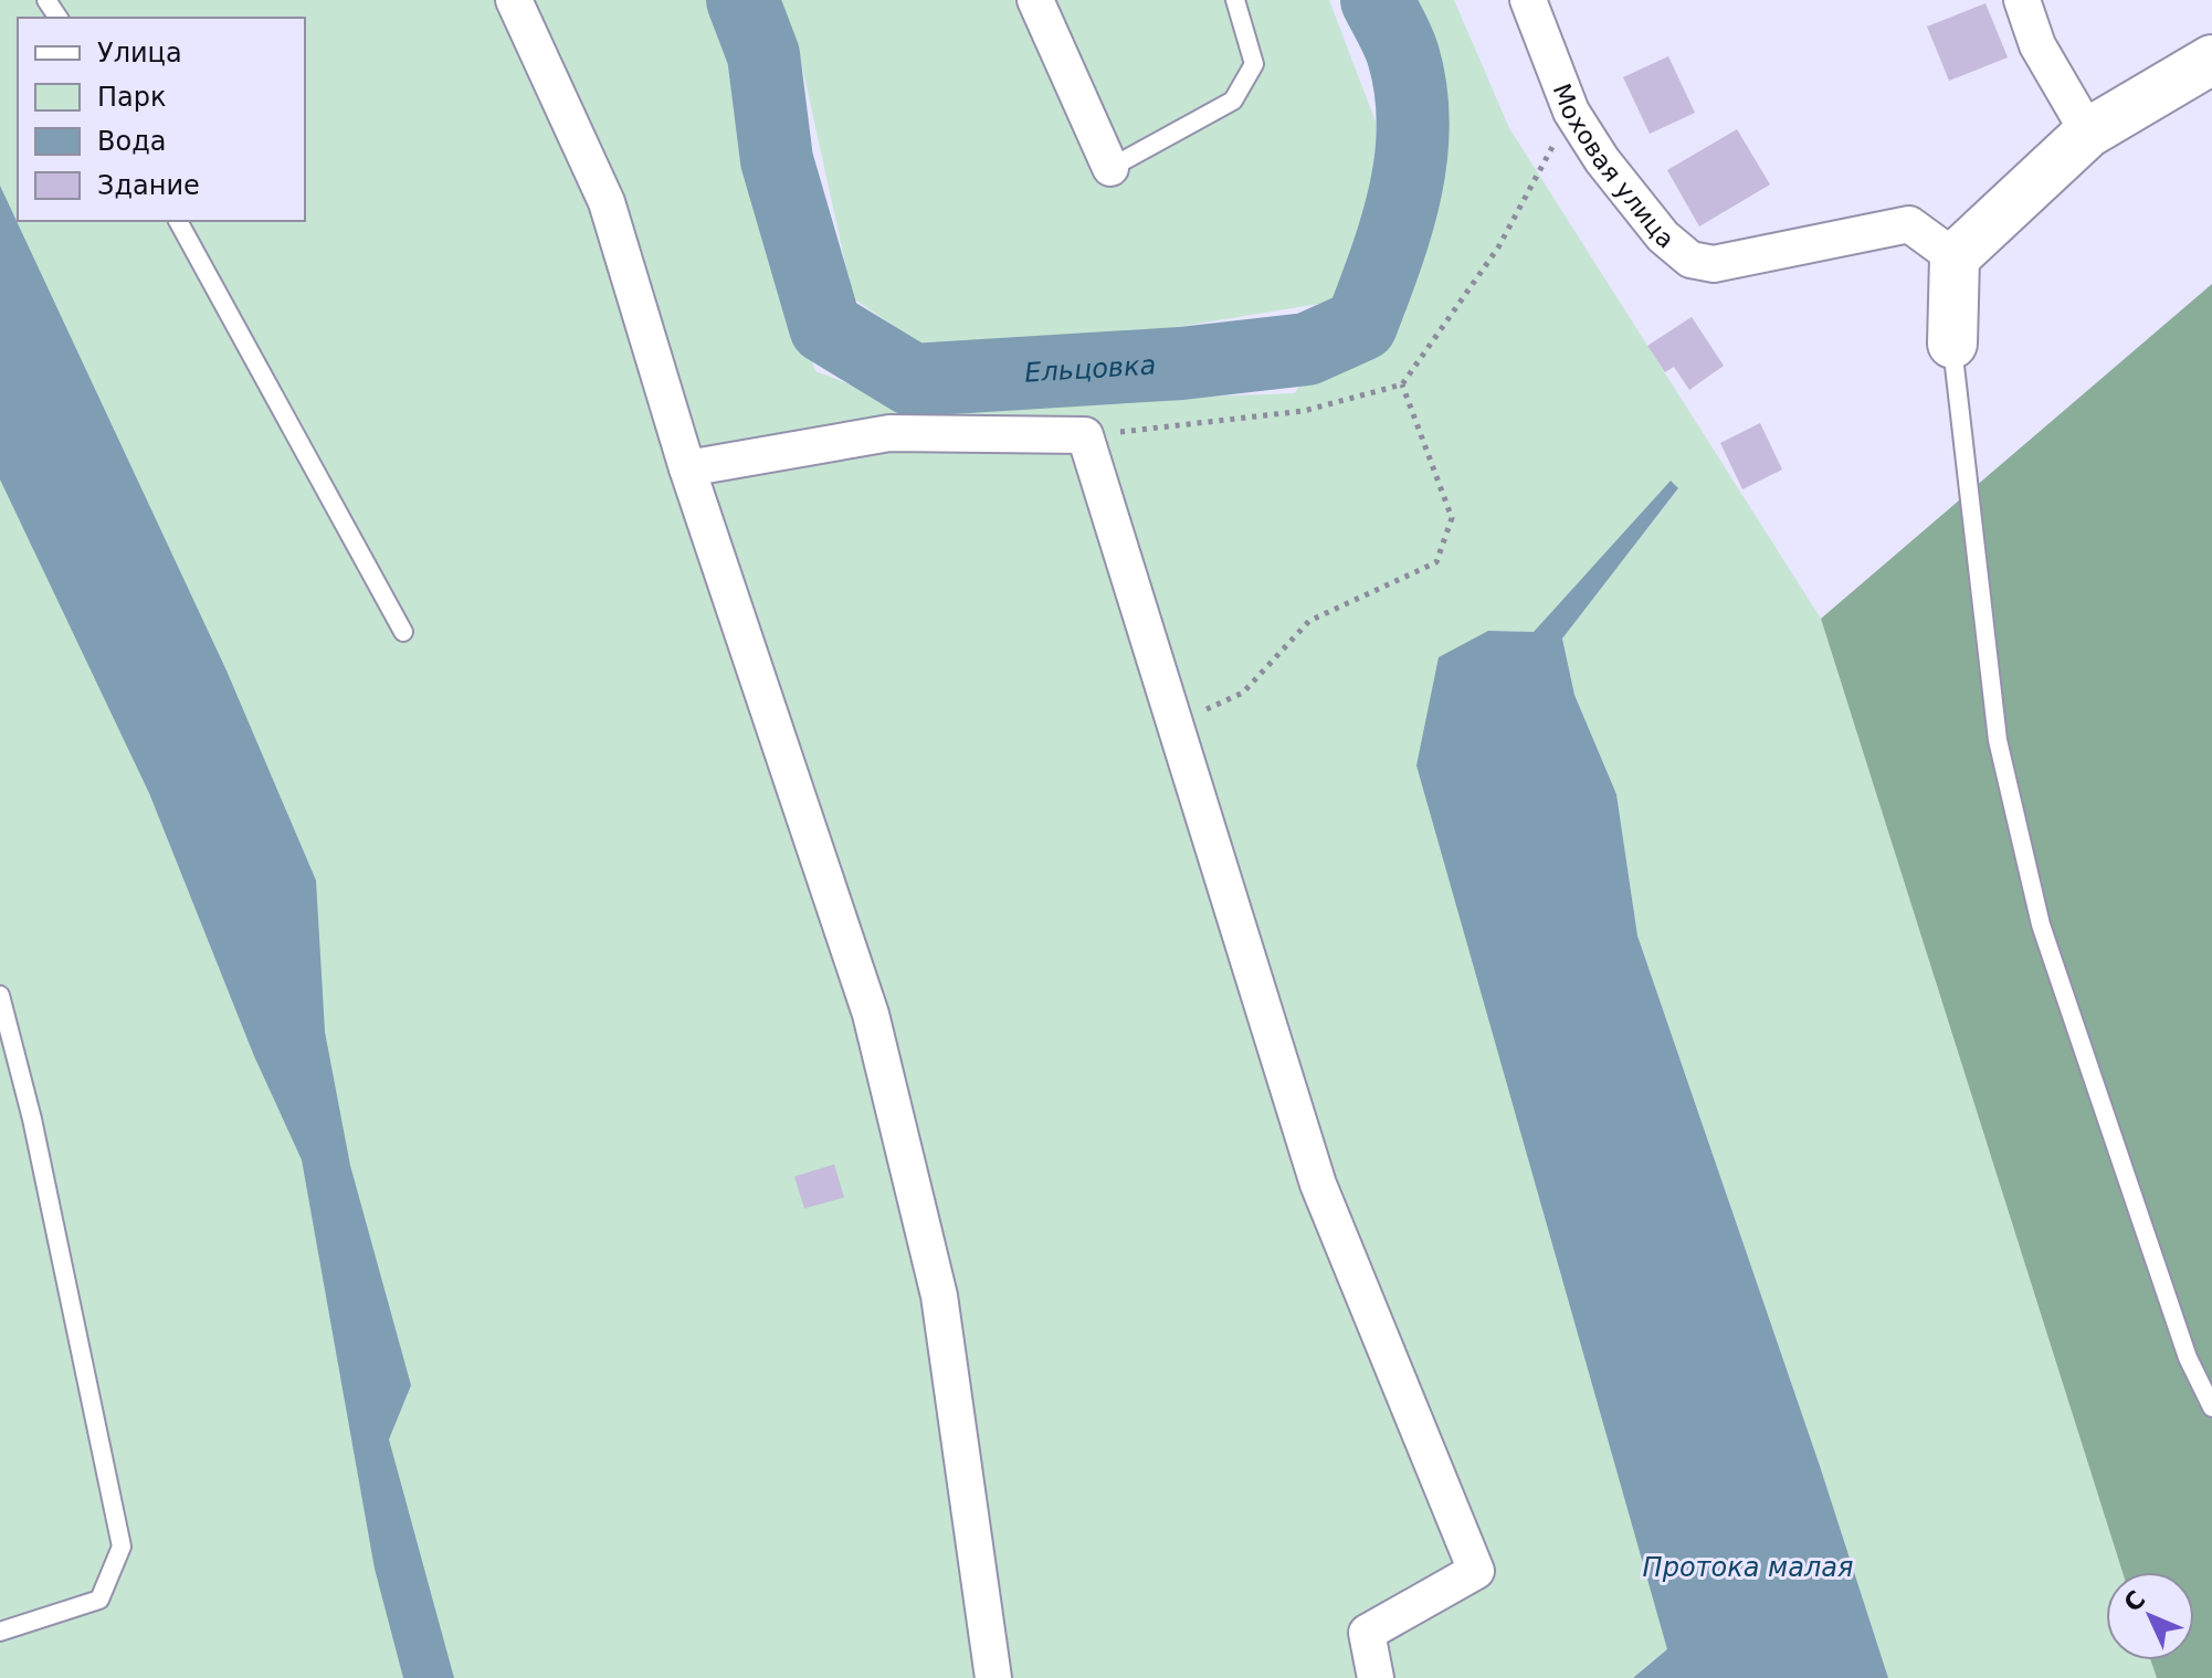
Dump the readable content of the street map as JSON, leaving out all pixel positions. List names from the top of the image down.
{
  "streets": {
    "street": ["Моховая улица"]
  },
  "water": ["Ельцовка", "Протока малая"],
  "legend": [
    "Улица",
    "Парк",
    "Вода",
    "Здание"
  ],
  "north": "top left"
}
